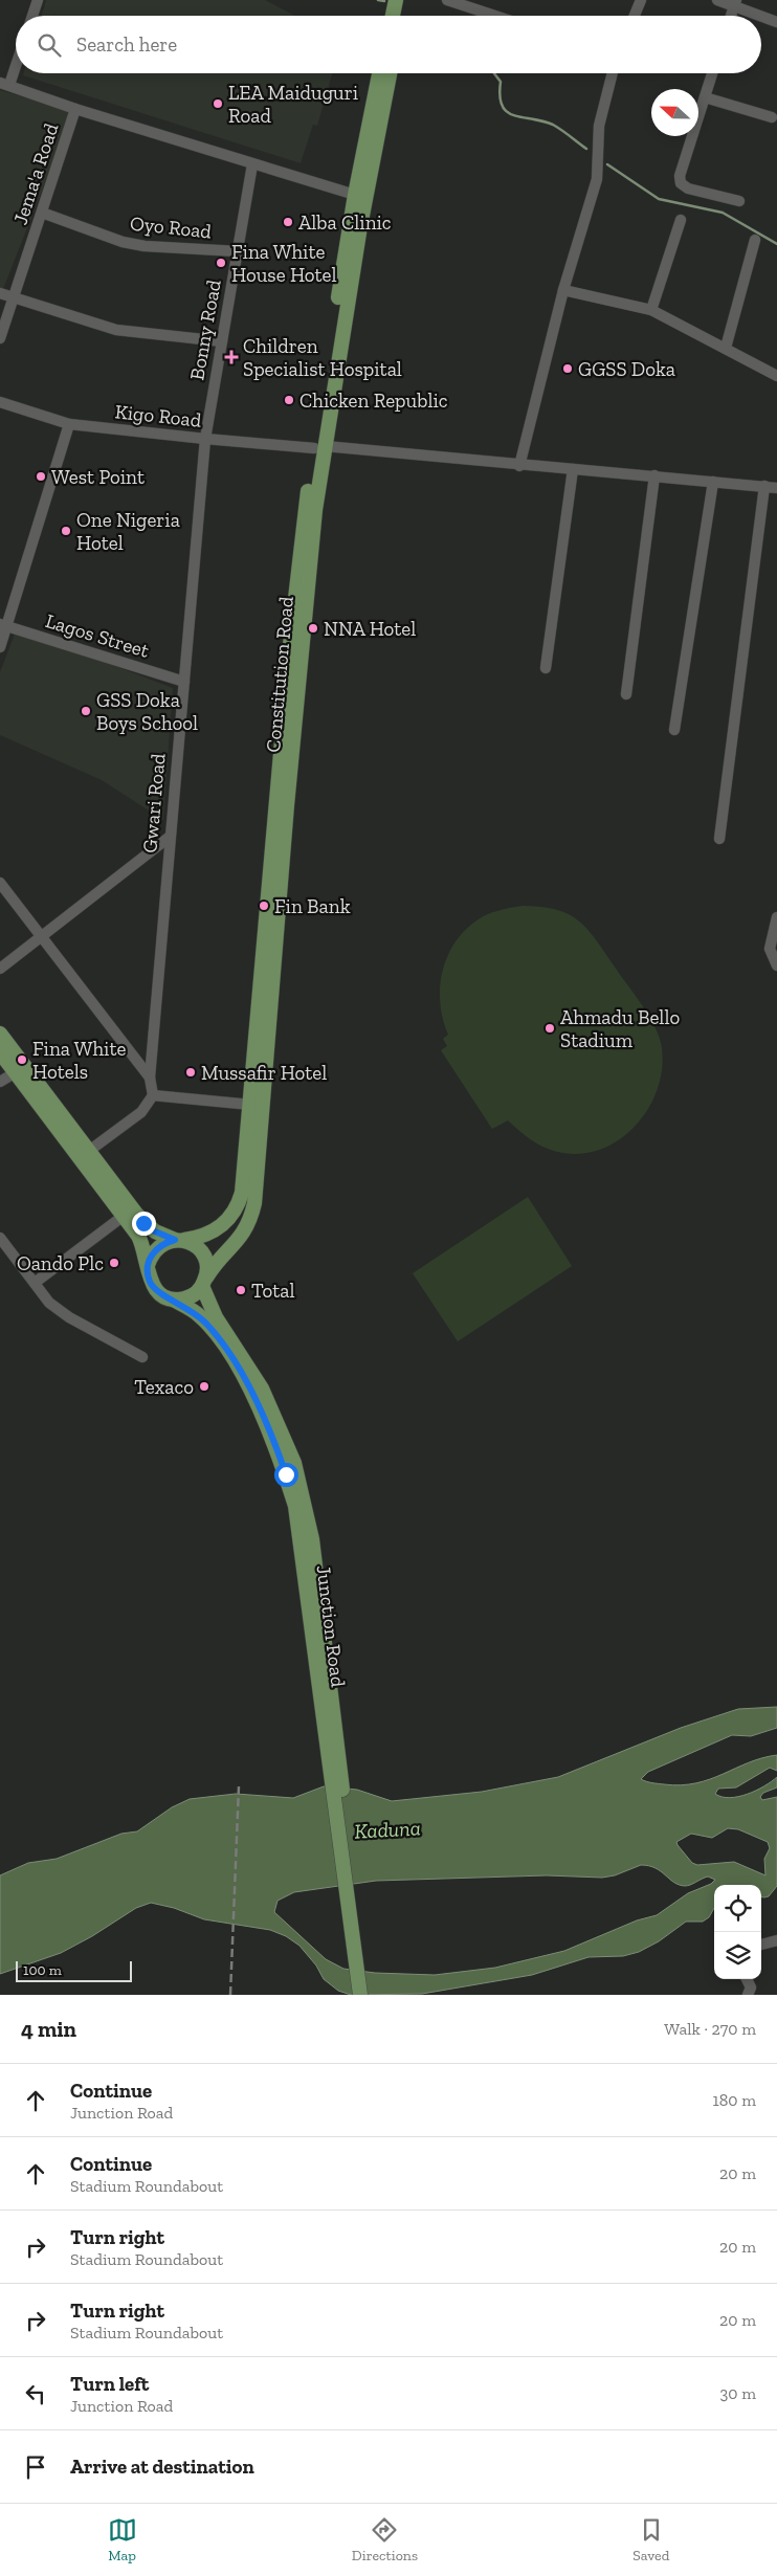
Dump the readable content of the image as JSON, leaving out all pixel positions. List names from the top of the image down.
{
  "streets": {
    "main road": ["Constitution Road", "Junction Road"],
    "street": [
      "Jema'a Road",
      "Oyo Road",
      "Bonny Road",
      "Kigo Road",
      "Lagos Street",
      "Gwari Road"
    ]
  },
  "crossings": [
    ["Jema'a Road", "Oyo Road"],
    ["Oyo Road", "Bonny Road"],
    ["Bonny Road", "Kigo Road"],
    ["Bonny Road", "Gwari Road"],
    ["Kigo Road", "Constitution Road"],
    ["Kigo Road", "Gwari Road"],
    ["Lagos Street", "Gwari Road"],
    ["Constitution Road", "Junction Road"]
  ],
  "water": ["Kaduna"],
  "places": {
    "other": [
      "LEA Maiduguri Road",
      "Alba Clinic",
      "Fina White House Hotel",
      "GGSS Doka",
      "Chicken Republic",
      "West Point",
      "One Nigeria Hotel",
      "NNA Hotel",
      "GSS Doka Boys School",
      "Fin Bank",
      "Ahmadu Bello Stadium",
      "Fina White Hotels",
      "Mussafir Hotel",
      "Oando Plc",
      "Total",
      "Texaco"
    ],
    "health": ["Children Specialist Hospital"]
  },
  "scale_bar": "100 m",
  "north": "left",
  "page": {
    "search": "Search here",
    "scale": "100 m",
    "heading": ["4 min", "Walk · 270 m"],
    "list": [
      ["Continue", "Junction Road", "180 m"],
      ["Continue", "Stadium Roundabout", "20 m"],
      ["Turn right", "Stadium Roundabout", "20 m"],
      ["Turn right", "Stadium Roundabout", "20 m"],
      ["Turn left", "Junction Road", "30 m"],
      "Arrive at destination"
    ],
    "nav": ["Map", "Directions", "Saved"]
  }
}
